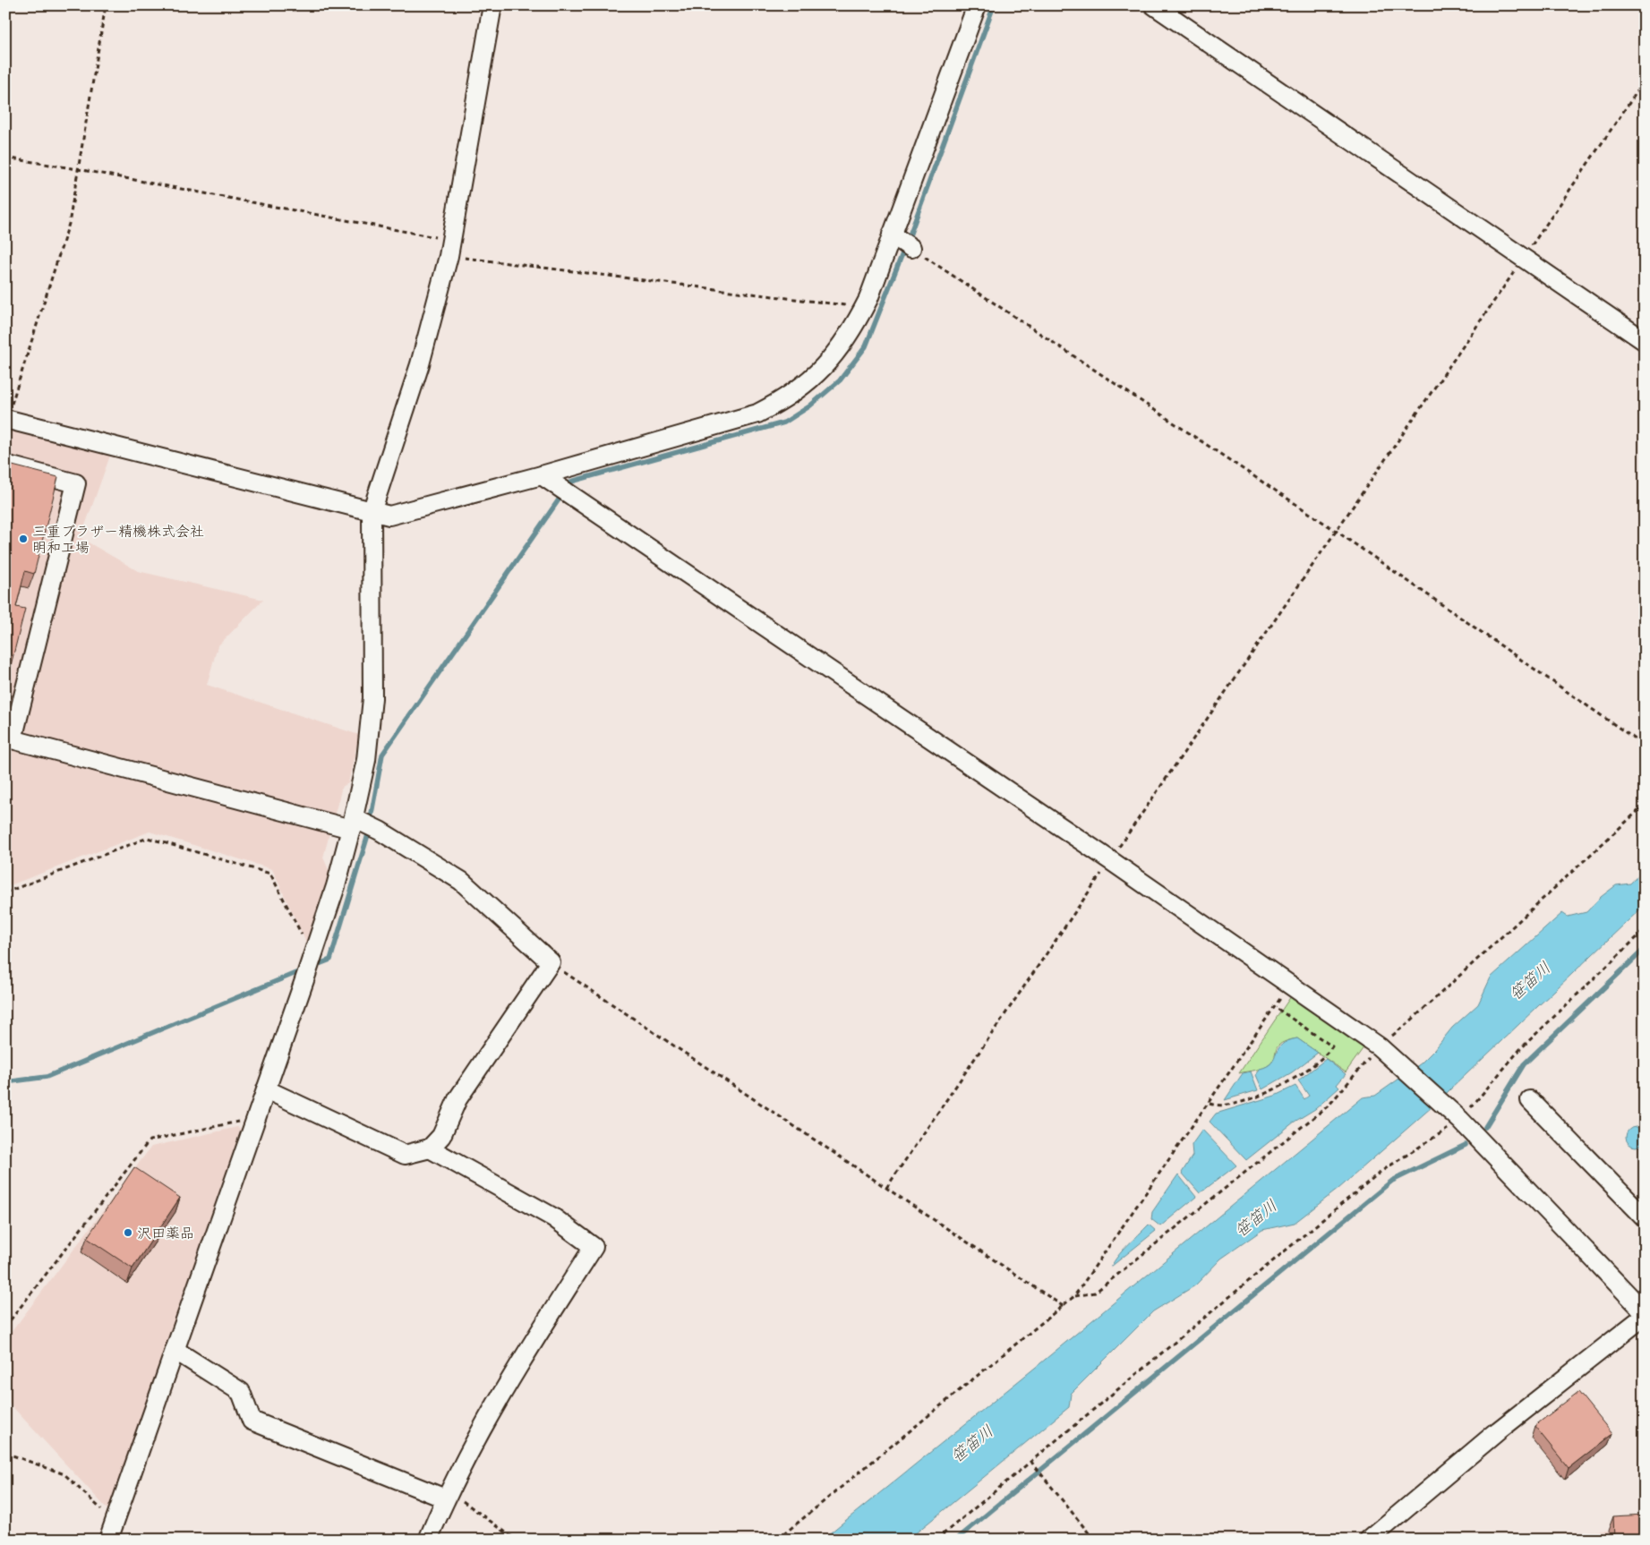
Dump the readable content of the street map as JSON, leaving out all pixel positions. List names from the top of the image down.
{
  "water": ["笹笛川"],
  "places": ["三重ブラザー精機株式会社 明和工場", "沢田薬品"]
}
